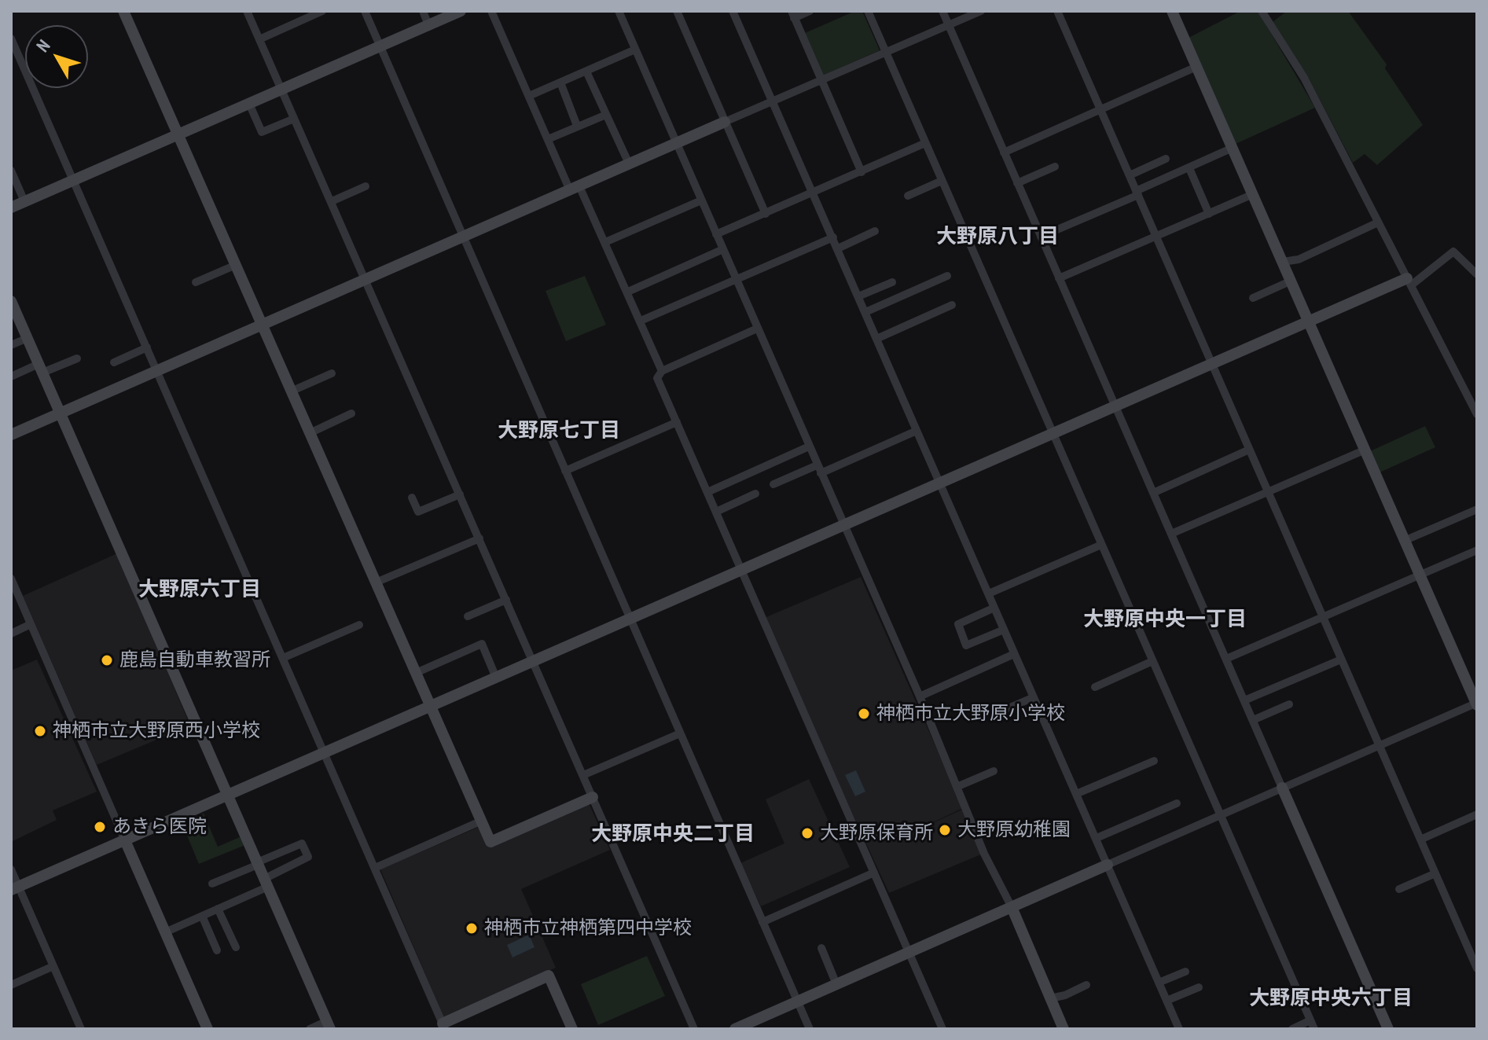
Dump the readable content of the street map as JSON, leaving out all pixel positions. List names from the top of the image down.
{
  "districts": [
    "大野原八丁目",
    "大野原七丁目",
    "大野原六丁目",
    "大野原中央一丁目",
    "大野原中央二丁目",
    "大野原中央六丁目"
  ],
  "places": [
    "鹿島自動車教習所",
    "神栖市立大野原小学校",
    "神栖市立大野原西小学校",
    "あきら医院",
    "大野原幼稚園",
    "大野原保育所",
    "神栖市立神栖第四中学校"
  ],
  "north": "top left"
}
